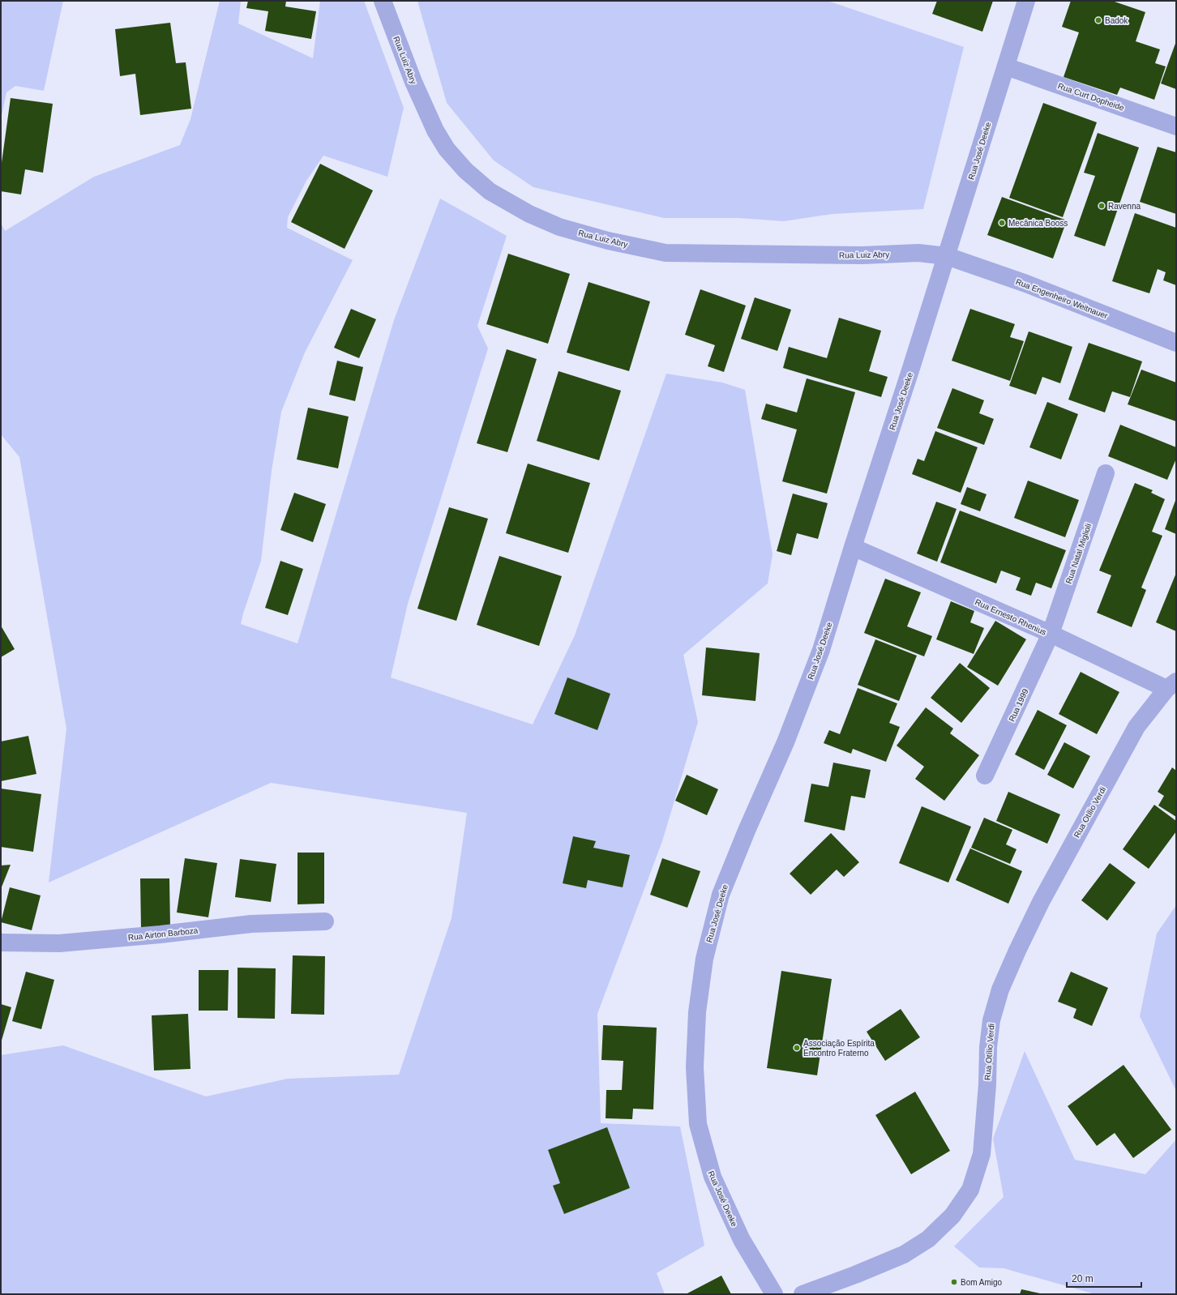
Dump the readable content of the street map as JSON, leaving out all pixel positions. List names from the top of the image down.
{
  "streets": {
    "street": [
      "Rua Luiz Abry",
      "Rua Curt Dopheide",
      "Rua José Deeke",
      "Rua Engenheiro Weitnauer",
      "Rua Natal Miglioli",
      "Rua Ernesto Rhenius",
      "Rua 1999",
      "Rua Otílio Verdi",
      "Rua Airton Barboza"
    ]
  },
  "crossings": [
    ["Rua Luiz Abry", "Rua José Deeke"],
    ["Rua Luiz Abry", "Rua Engenheiro Weitnauer"],
    ["Rua Curt Dopheide", "Rua José Deeke"],
    ["Rua José Deeke", "Rua Engenheiro Weitnauer"],
    ["Rua José Deeke", "Rua Ernesto Rhenius"],
    ["Rua Natal Miglioli", "Rua Ernesto Rhenius"],
    ["Rua Natal Miglioli", "Rua 1999"],
    ["Rua Ernesto Rhenius", "Rua 1999"],
    ["Rua Ernesto Rhenius", "Rua Otílio Verdi"]
  ],
  "places": [
    "Badok",
    "Ravenna",
    "Mecânica Booss",
    "Associação Espírita Encontro Fraterno",
    "Bom Amigo"
  ],
  "scale_bar": "20 m"
}
